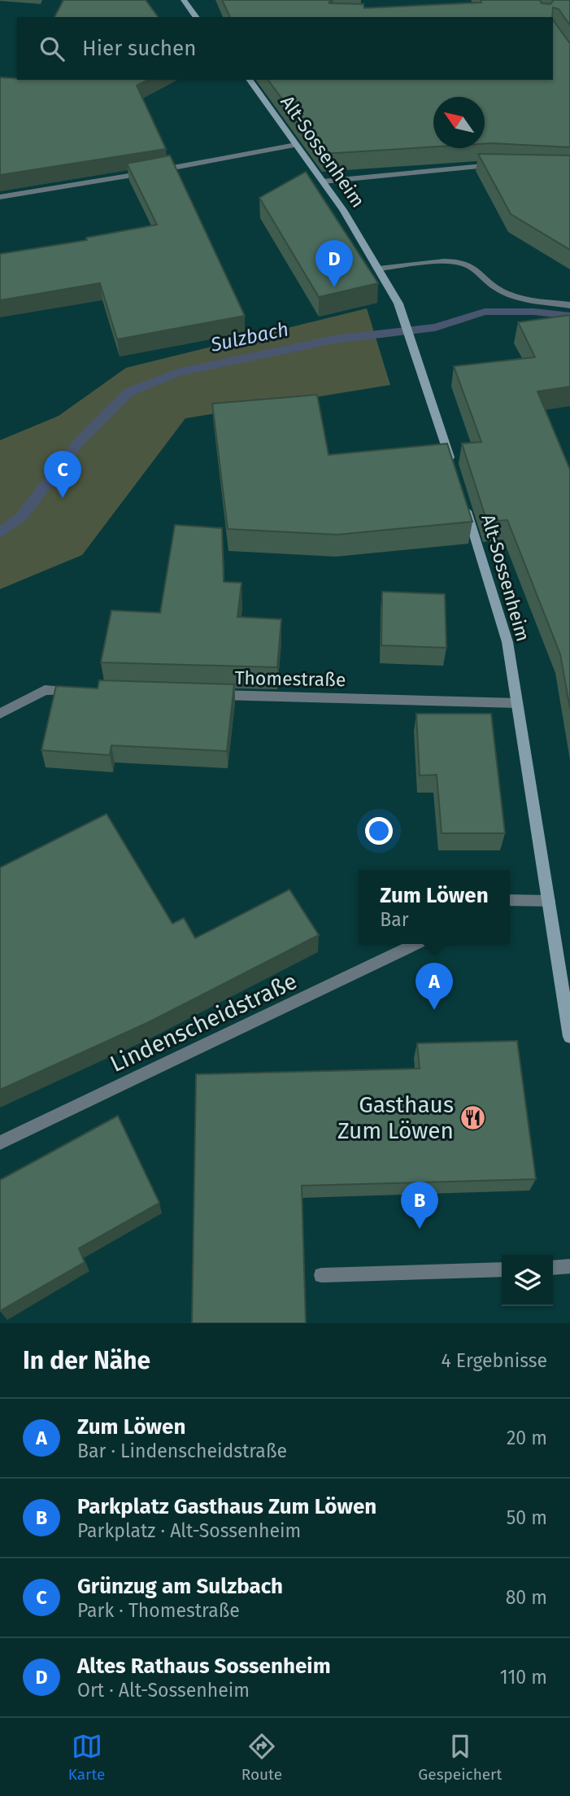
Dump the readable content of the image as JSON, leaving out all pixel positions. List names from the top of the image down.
{
  "streets": {
    "main road": ["Alt-Sossenheim"],
    "street": ["Thomestraße", "Lindenscheidstraße"]
  },
  "crossings": [
    ["Alt-Sossenheim", "Thomestraße"]
  ],
  "water": ["Sulzbach"],
  "places": {
    "restaurant": ["Gasthaus Zum Löwen"]
  },
  "north": "top left",
  "page": {
    "search": "Hier suchen",
    "pins": [
      "D",
      "C",
      "A",
      "B"
    ],
    "popup": ["Zum Löwen", "Bar"],
    "heading": ["In der Nähe", "4 Ergebnisse"],
    "list": [
      {
        "mark": "A",
        "name": "Zum Löwen",
        "note": "Bar · Lindenscheidstraße",
        "value": "20 m"
      },
      {
        "mark": "B",
        "name": "Parkplatz Gasthaus Zum Löwen",
        "note": "Parkplatz · Alt-Sossenheim",
        "value": "50 m"
      },
      {
        "mark": "C",
        "name": "Grünzug am Sulzbach",
        "note": "Park · Thomestraße",
        "value": "80 m"
      },
      {
        "mark": "D",
        "name": "Altes Rathaus Sossenheim",
        "note": "Ort · Alt-Sossenheim",
        "value": "110 m"
      }
    ],
    "nav": ["Karte", "Route", "Gespeichert"]
  }
}
